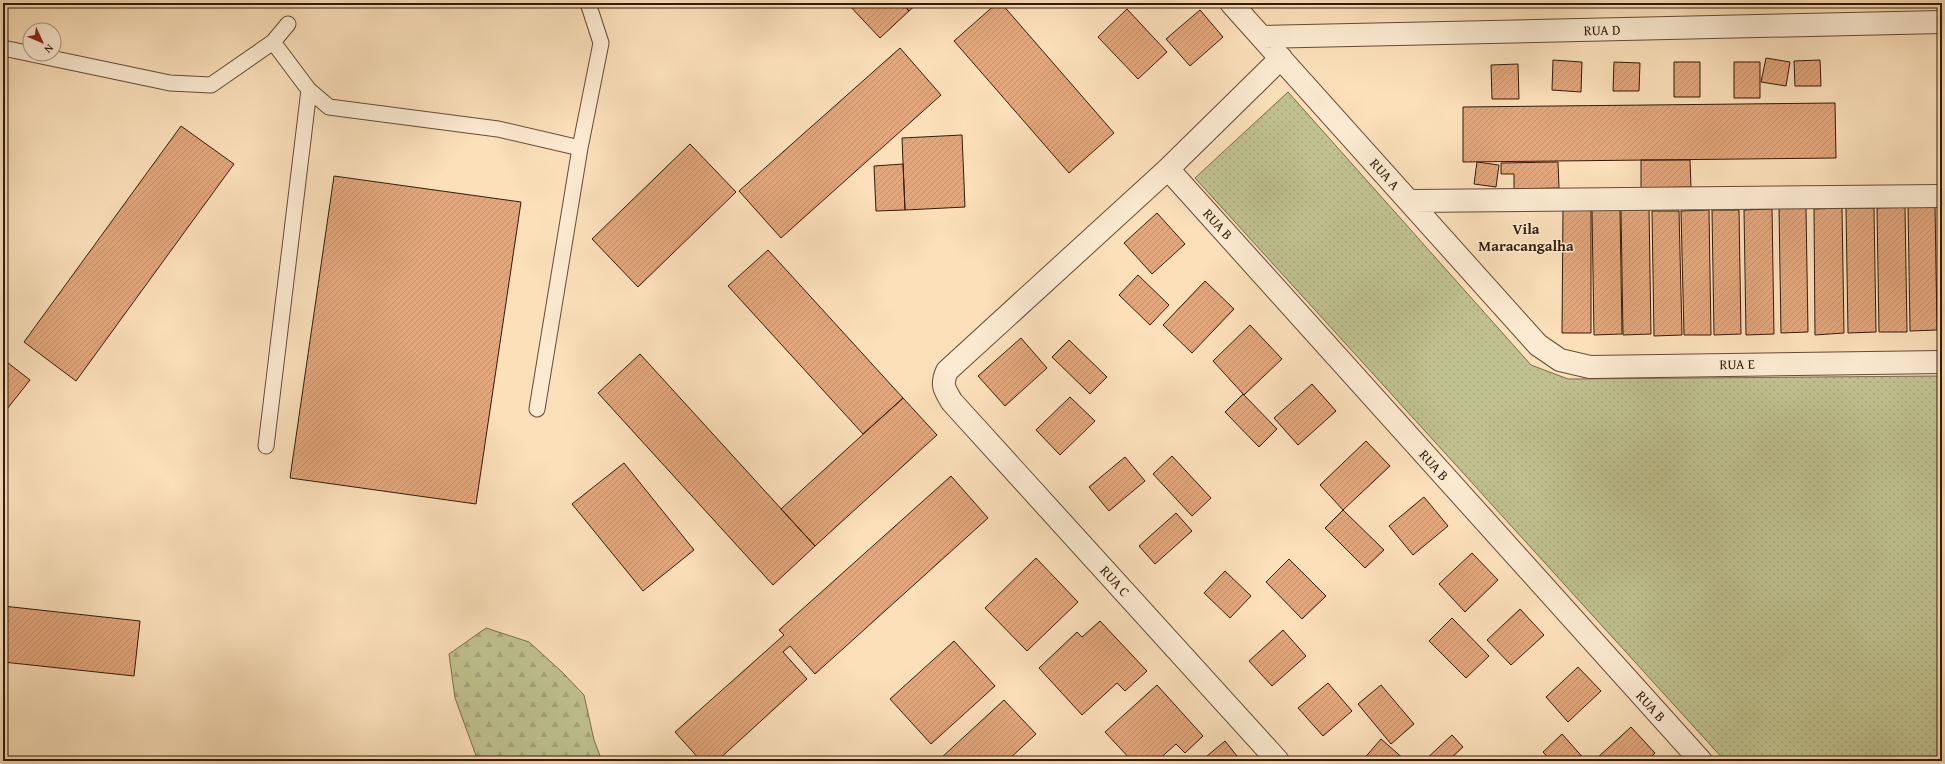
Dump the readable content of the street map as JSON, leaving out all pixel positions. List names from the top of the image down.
{
  "streets": {
    "street": [
      "RUA D",
      "RUA A",
      "RUA B",
      "RUA E",
      "RUA C"
    ]
  },
  "crossings": [
    ["RUA D", "RUA A"],
    ["RUA A", "RUA E"],
    ["RUA A", "RUA C"],
    ["RUA B", "RUA C"]
  ],
  "districts": ["Vila Maracangalha"],
  "north": "bottom right"
}
